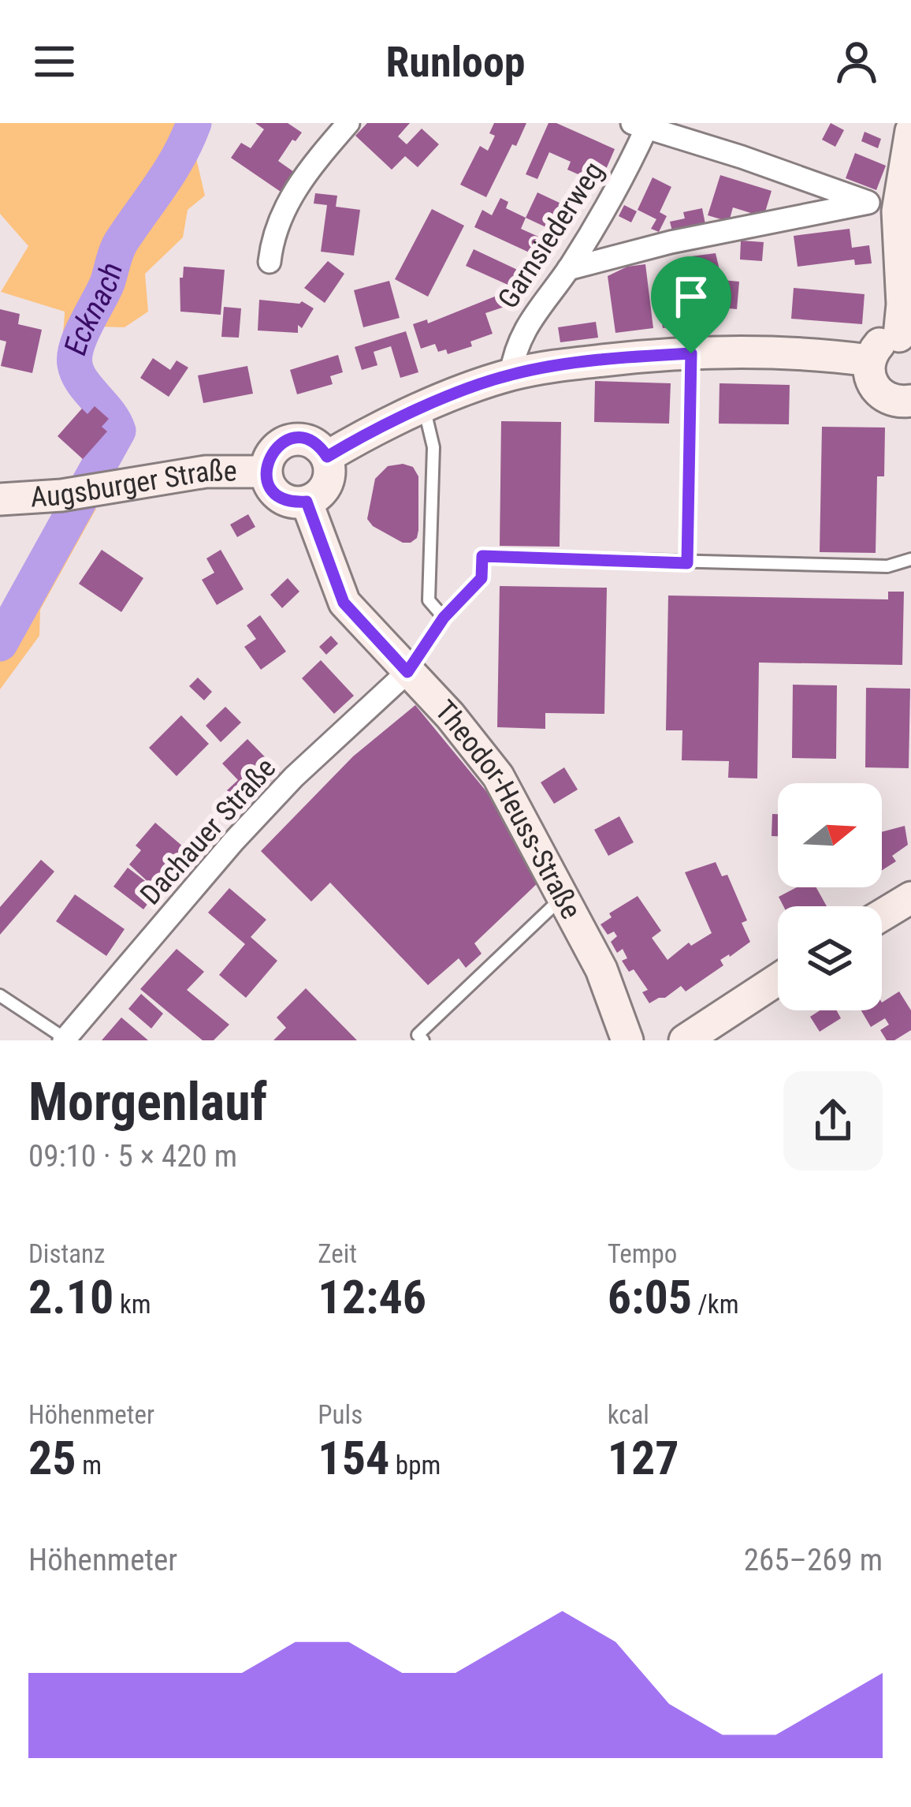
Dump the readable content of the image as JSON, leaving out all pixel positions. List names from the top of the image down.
{
  "streets": {
    "main road": ["Augsburger Straße", "Theodor-Heuss-Straße"],
    "street": ["Garnsiederweg", "Dachauer Straße"]
  },
  "crossings": [
    ["Augsburger Straße", "Theodor-Heuss-Straße"],
    ["Theodor-Heuss-Straße", "Dachauer Straße"]
  ],
  "water": ["Ecknach"],
  "north": "right",
  "page": {
    "header": "Runloop",
    "heading": ["Morgenlauf", "09:10 · 5 × 420 m"],
    "stats": [
      ["Distanz", "2.10 km"],
      ["Zeit", "12:46"],
      ["Tempo", "6:05 /km"],
      ["Höhenmeter", "25 m"],
      ["Puls", "154 bpm"],
      ["kcal", "127"]
    ],
    "chart": ["Höhenmeter", "265–269 m"]
  }
}
